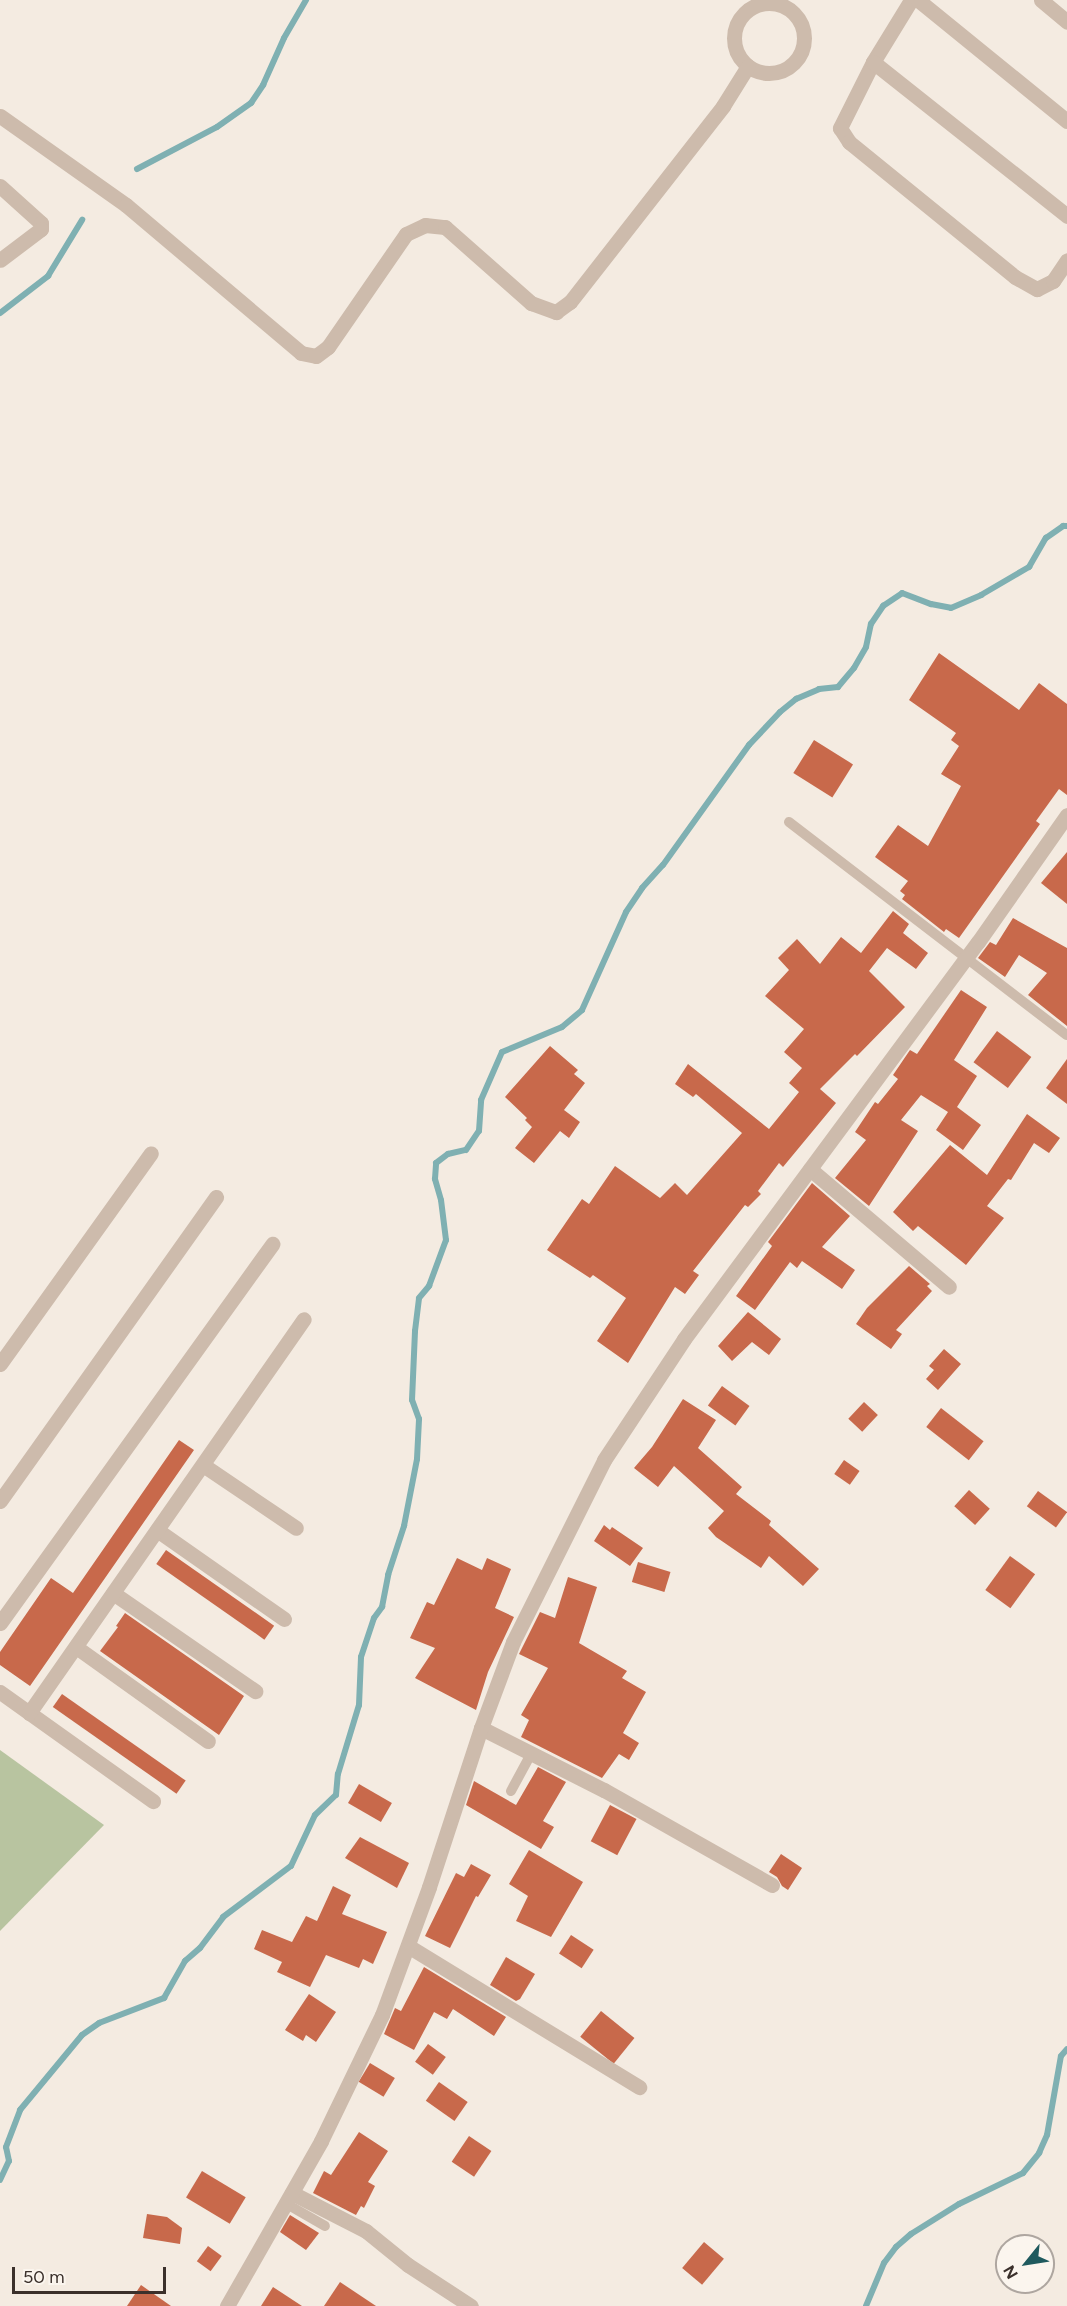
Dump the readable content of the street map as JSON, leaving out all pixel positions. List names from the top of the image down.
{
  "scale_bar": "50 m",
  "north": "bottom left"
}
